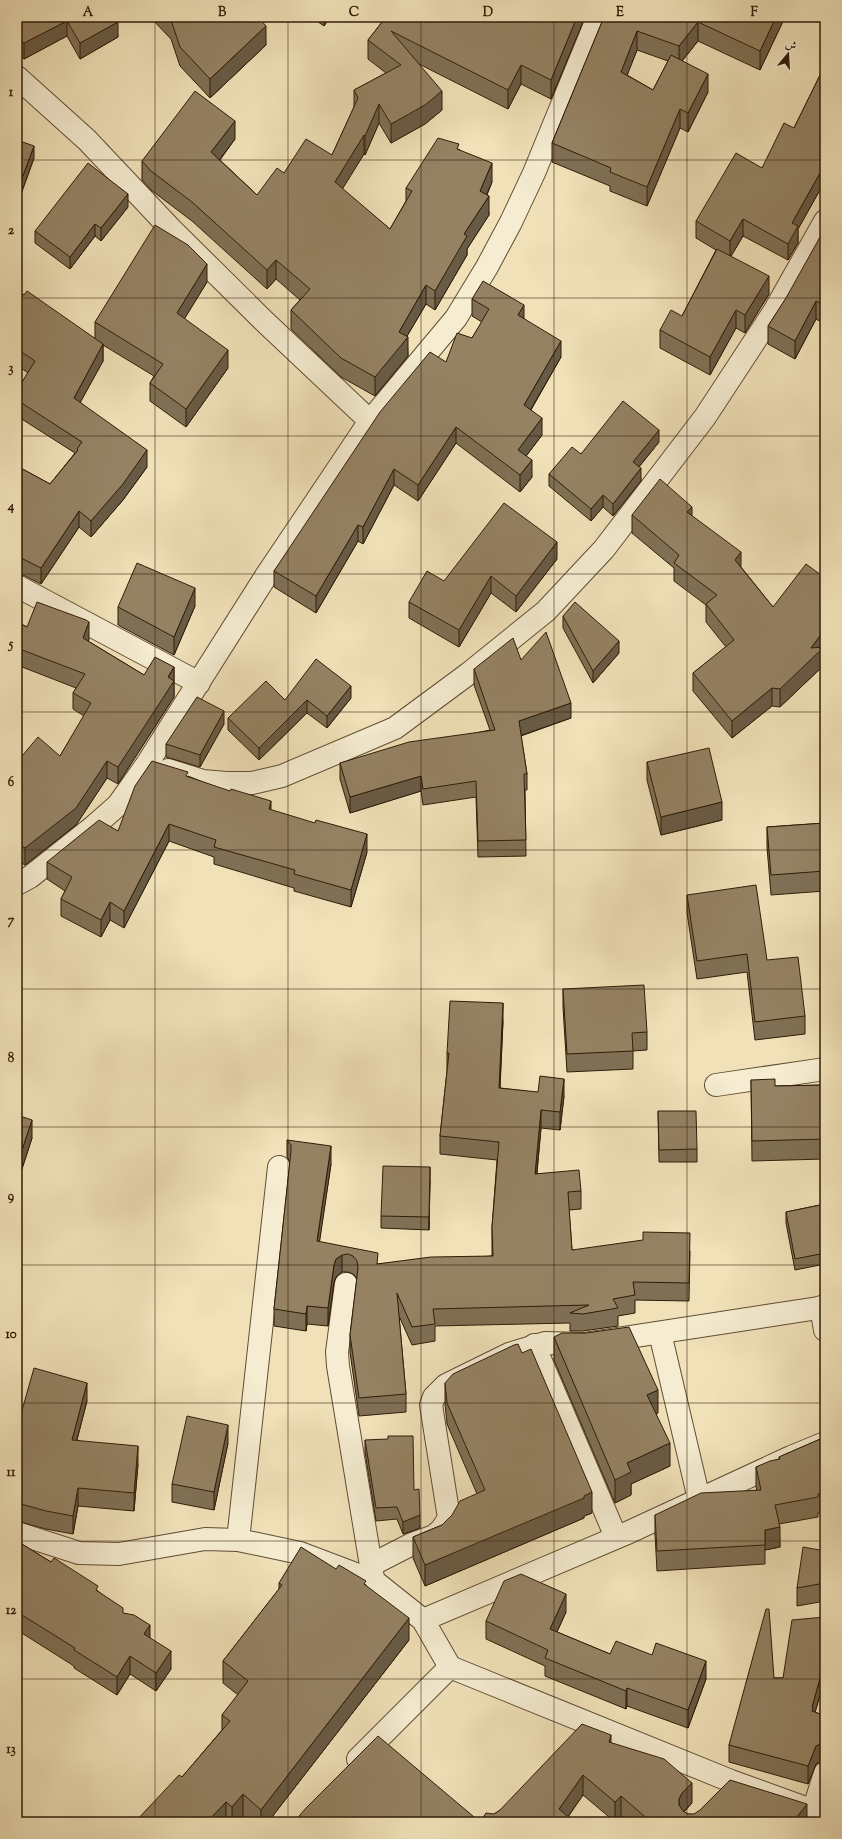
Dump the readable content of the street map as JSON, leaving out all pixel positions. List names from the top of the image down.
{
  "north": "top",
  "grid": {
    "columns": [
      "A",
      "B",
      "C",
      "D",
      "E",
      "F"
    ],
    "rows": [
      "1",
      "2",
      "3",
      "4",
      "5",
      "6",
      "7",
      "8",
      "9",
      "10",
      "11",
      "12",
      "13"
    ]
  }
}
